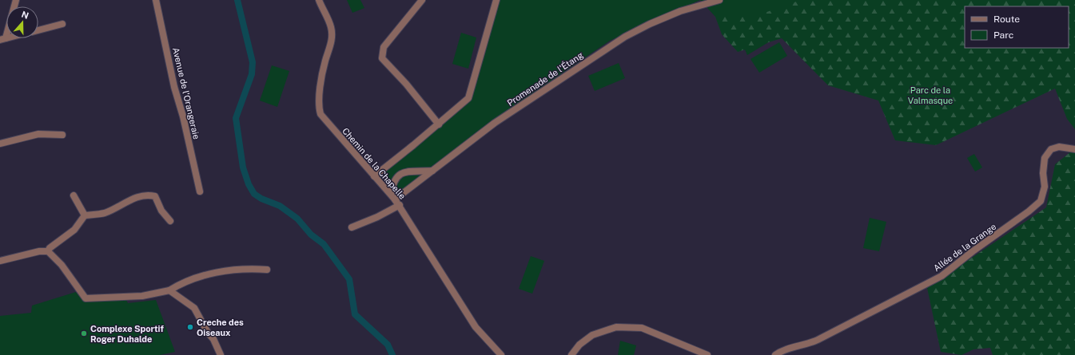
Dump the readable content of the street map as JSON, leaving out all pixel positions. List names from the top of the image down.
{
  "streets": {
    "street": [
      "Promenade de l'Étang",
      "Avenue de l'Orangeraie",
      "Chemin de la Chapelle",
      "Allée de la Grange"
    ]
  },
  "crossings": [
    ["Promenade de l'Étang", "Chemin de la Chapelle"]
  ],
  "parks": ["Parc de la Valmasque"],
  "places": ["Creche des Oiseaux", "Complexe Sportif Roger Duhalde"],
  "legend": ["Route", "Parc"],
  "north": "top"
}
